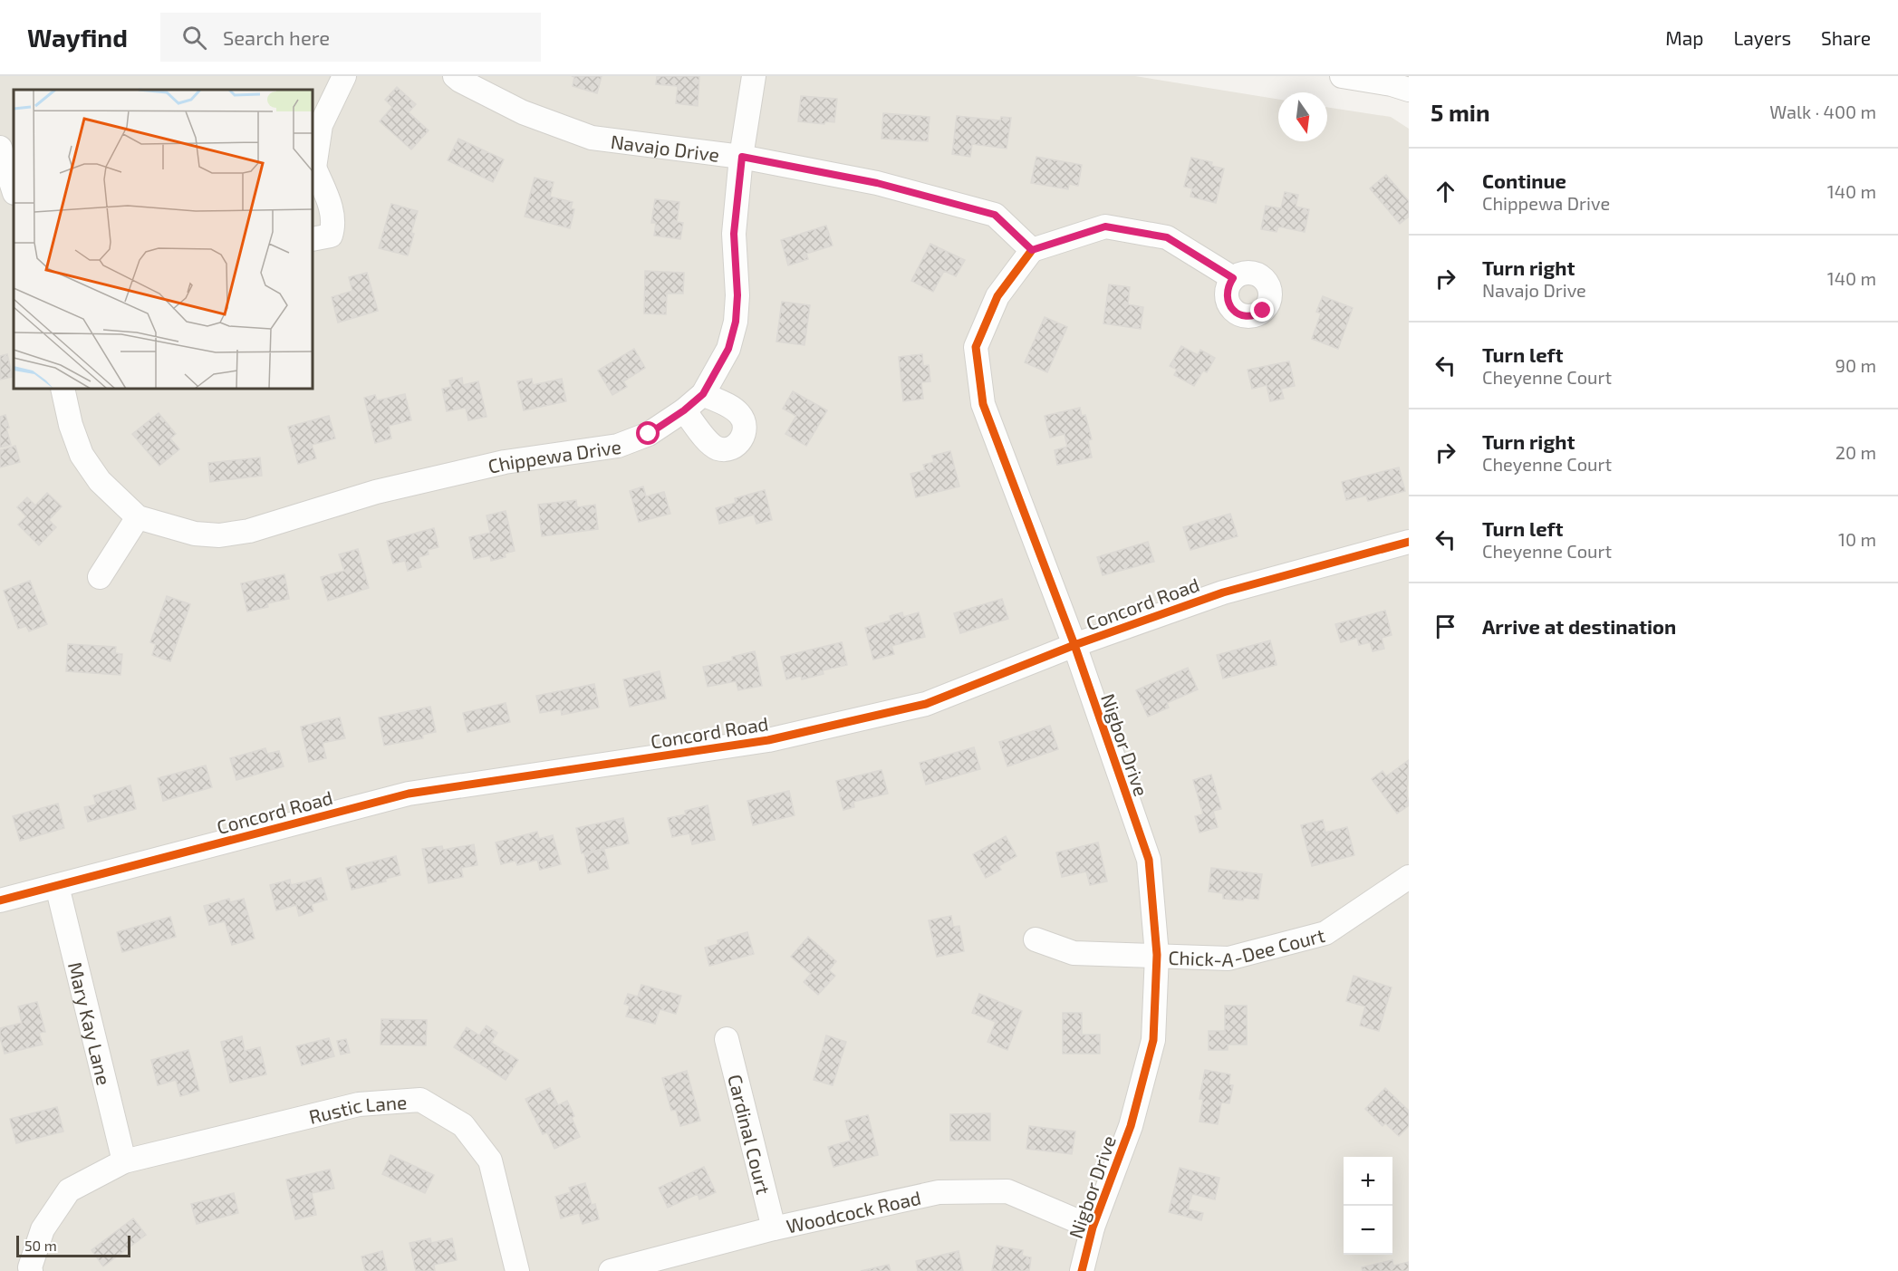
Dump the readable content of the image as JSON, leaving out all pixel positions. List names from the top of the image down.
{
  "streets": {
    "street": [
      "Navajo Drive",
      "Chippewa Drive",
      "Concord Road",
      "Nigbor Drive",
      "Chick-A-Dee Court",
      "Mary Kay Lane",
      "Rustic Lane",
      "Cardinal Court",
      "Woodcock Road"
    ]
  },
  "crossings": [
    ["Navajo Drive", "Chippewa Drive"],
    ["Navajo Drive", "Nigbor Drive"],
    ["Concord Road", "Nigbor Drive"],
    ["Concord Road", "Mary Kay Lane"],
    ["Nigbor Drive", "Chick-A-Dee Court"],
    ["Nigbor Drive", "Woodcock Road"],
    ["Mary Kay Lane", "Rustic Lane"],
    ["Cardinal Court", "Woodcock Road"]
  ],
  "scale_bar": "50 m",
  "north": "bottom",
  "page": {
    "header": "Wayfind",
    "search": "Search here",
    "nav": ["Map", "Layers", "Share"],
    "heading": ["5 min", "Walk · 400 m"],
    "list": [
      ["Continue", "Chippewa Drive", "140 m"],
      ["Turn right", "Navajo Drive", "140 m"],
      ["Turn left", "Cheyenne Court", "90 m"],
      ["Turn right", "Cheyenne Court", "20 m"],
      ["Turn left", "Cheyenne Court", "10 m"],
      "Arrive at destination"
    ],
    "map_buttons": ["+", "−"],
    "scale": "50 m"
  }
}
